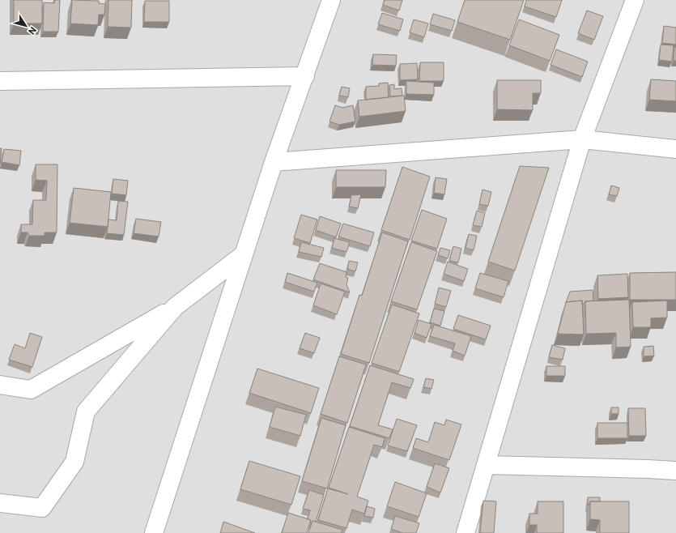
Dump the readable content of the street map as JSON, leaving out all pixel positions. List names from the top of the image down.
{
  "north": "bottom right"
}
